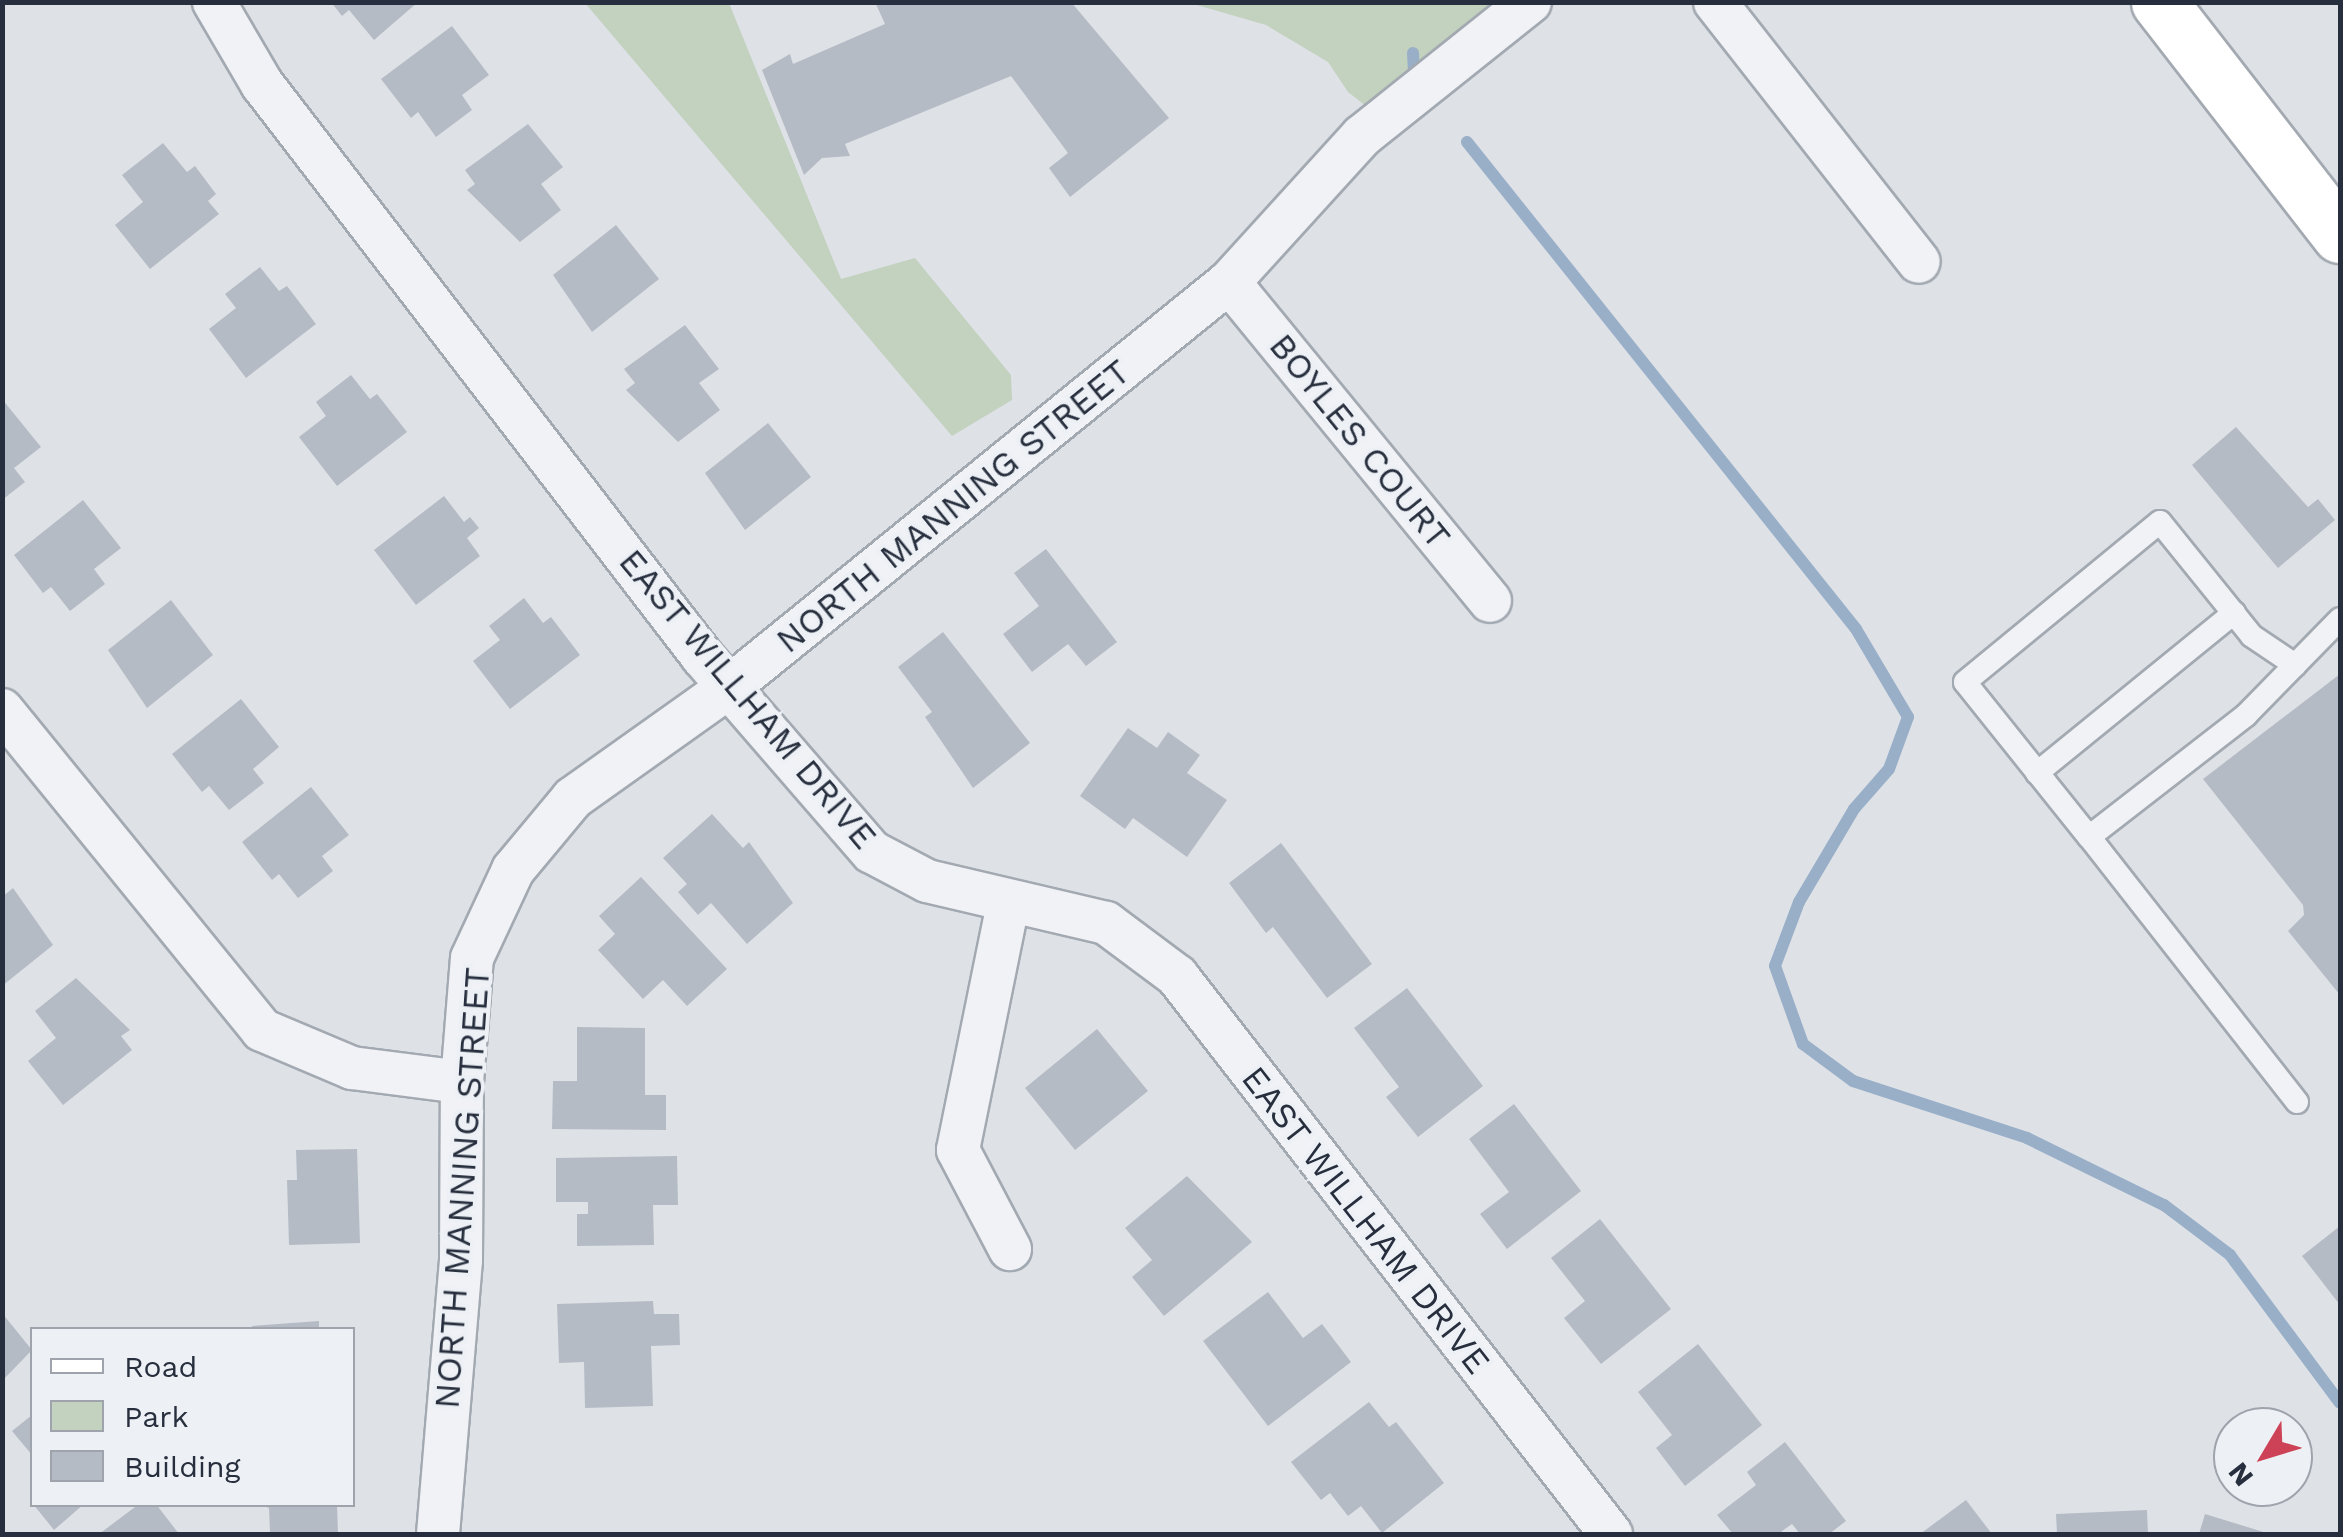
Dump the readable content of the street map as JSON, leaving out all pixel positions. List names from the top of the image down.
{
  "streets": {
    "street": ["BOYLES COURT", "NORTH MANNING STREET", "EAST WILLHAM DRIVE"]
  },
  "crossings": [
    ["BOYLES COURT", "NORTH MANNING STREET"],
    ["NORTH MANNING STREET", "EAST WILLHAM DRIVE"]
  ],
  "legend": ["Road", "Park", "Building"],
  "north": "bottom left"
}
